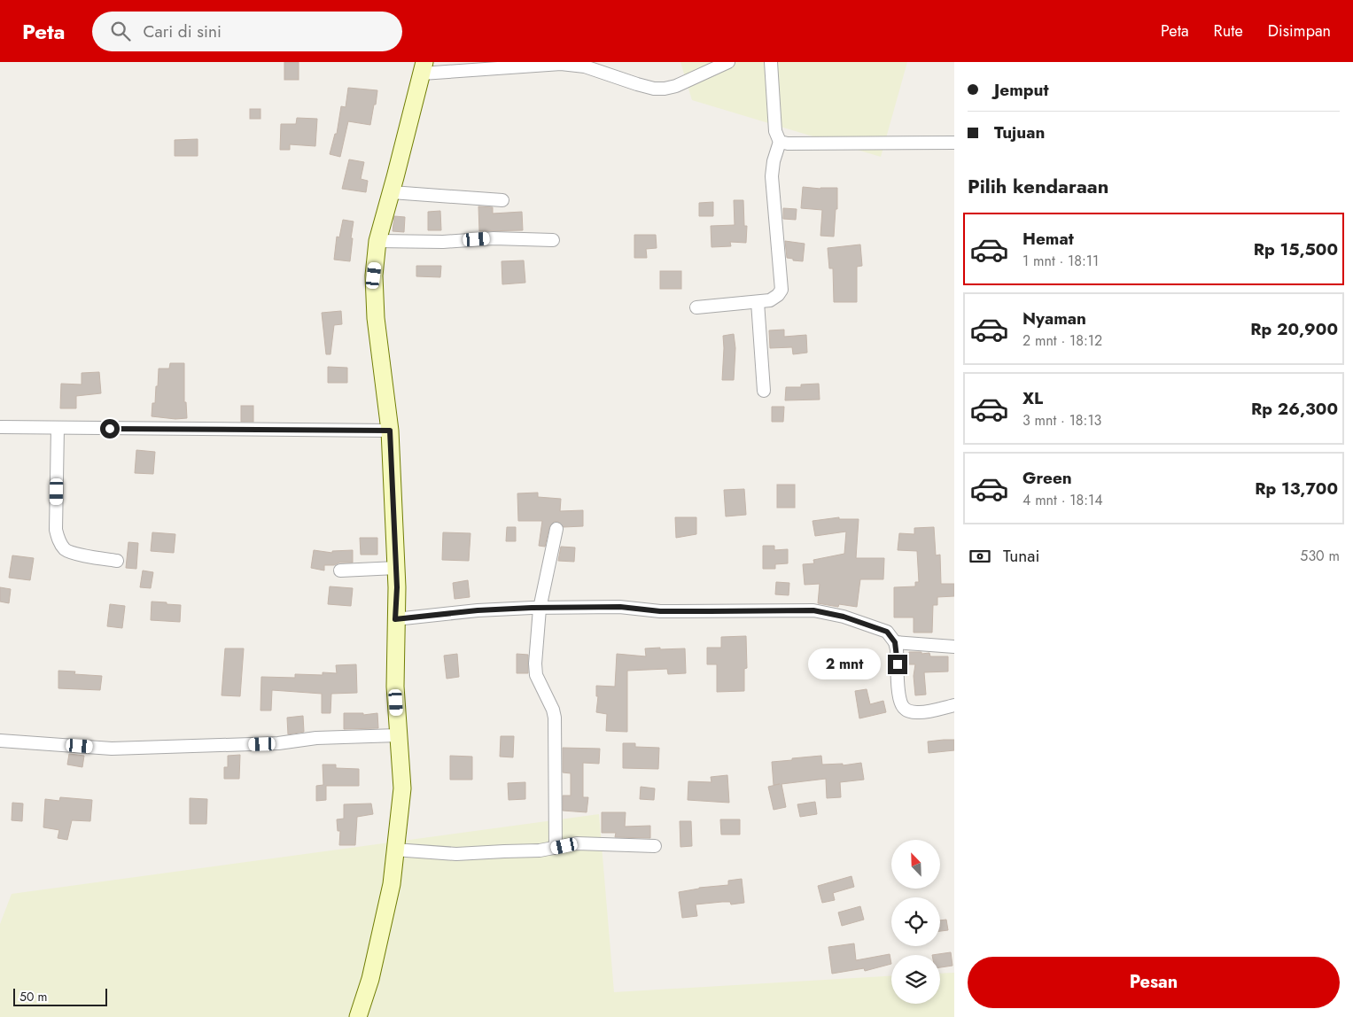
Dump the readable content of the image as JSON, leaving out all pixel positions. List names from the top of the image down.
{
  "scale_bar": "50 m",
  "north": "top left",
  "page": {
    "header": "Peta",
    "search": "Cari di sini",
    "nav": ["Peta", "Rute", "Disimpan"],
    "banner": ["Jemput", "Tujuan"],
    "heading": "Pilih kendaraan",
    "list": [
      {
        "name": "Hemat",
        "note": "1 mnt · 18:11",
        "value": "Rp 15,500"
      },
      {
        "name": "Nyaman",
        "note": "2 mnt · 18:12",
        "value": "Rp 20,900"
      },
      {
        "name": "XL",
        "note": "3 mnt · 18:13",
        "value": "Rp 26,300"
      },
      {
        "name": "Green",
        "note": "4 mnt · 18:14",
        "value": "Rp 13,700"
      }
    ],
    "pay": ["Tunai", "530 m"],
    "bubble": "2 mnt",
    "buttons": "Pesan",
    "scale": "50 m"
  }
}
